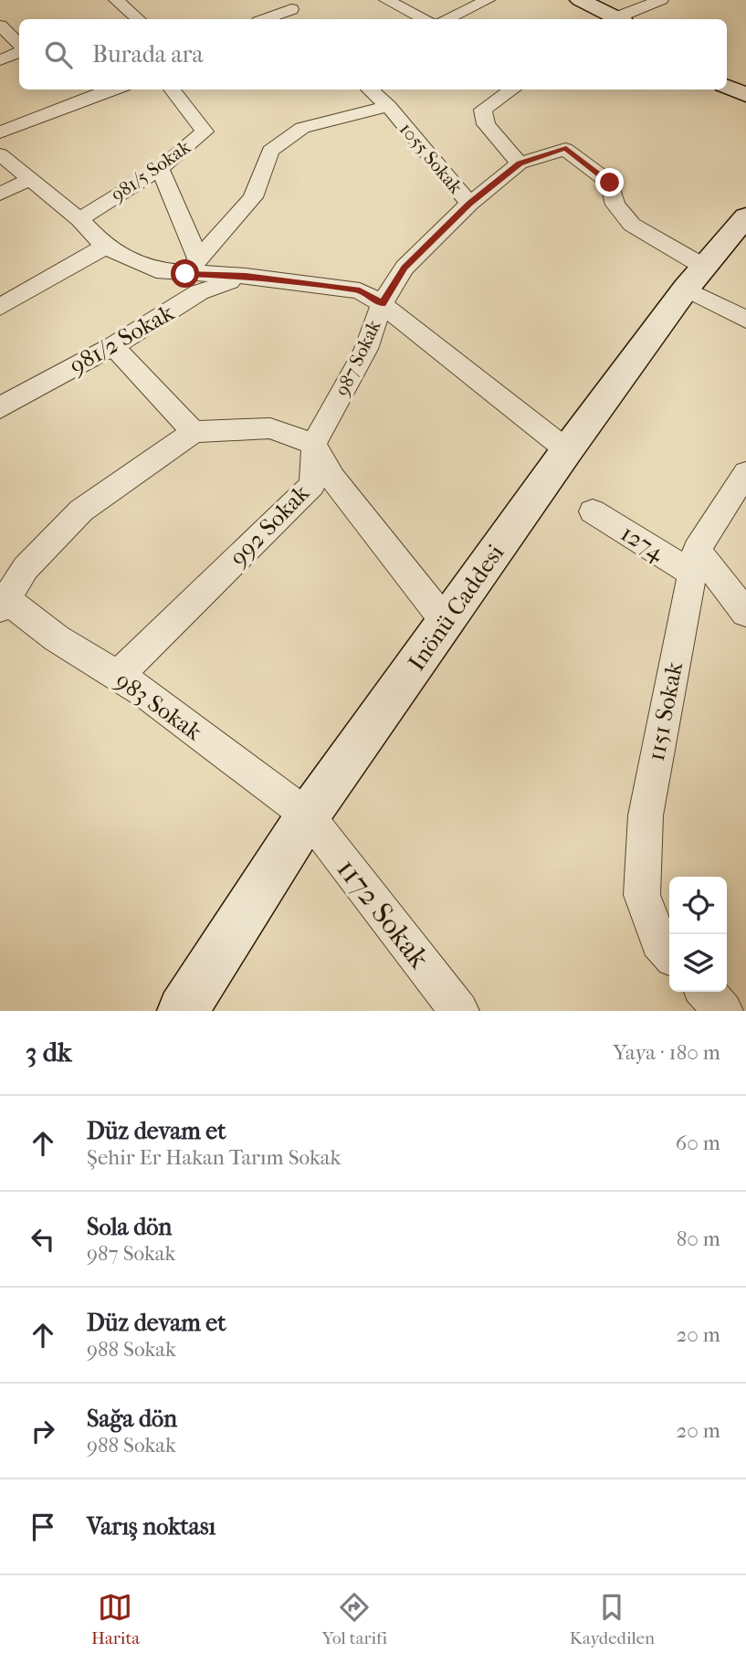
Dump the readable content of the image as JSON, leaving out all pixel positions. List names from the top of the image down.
{
  "streets": {
    "street": [
      "1055 Sokak",
      "981/5 Sokak",
      "981/2 Sokak",
      "987 Sokak",
      "992 Sokak",
      "1274",
      "Inönü Caddesi",
      "983 Sokak",
      "1151 Sokak",
      "1172 Sokak"
    ]
  },
  "crossings": [
    ["1055 Sokak", "987 Sokak"],
    ["987 Sokak", "992 Sokak"],
    ["992 Sokak", "983 Sokak"],
    ["1274", "1151 Sokak"],
    ["Inönü Caddesi", "983 Sokak"],
    ["Inönü Caddesi", "1172 Sokak"],
    ["983 Sokak", "1172 Sokak"]
  ],
  "page": {
    "search": "Burada ara",
    "heading": ["3 dk", "Yaya · 180 m"],
    "list": [
      ["Düz devam et", "Şehir Er Hakan Tarım Sokak", "60 m"],
      ["Sola dön", "987 Sokak", "80 m"],
      ["Düz devam et", "988 Sokak", "20 m"],
      ["Sağa dön", "988 Sokak", "20 m"],
      "Varış noktası"
    ],
    "nav": ["Harita", "Yol tarifi", "Kaydedilen"]
  }
}
